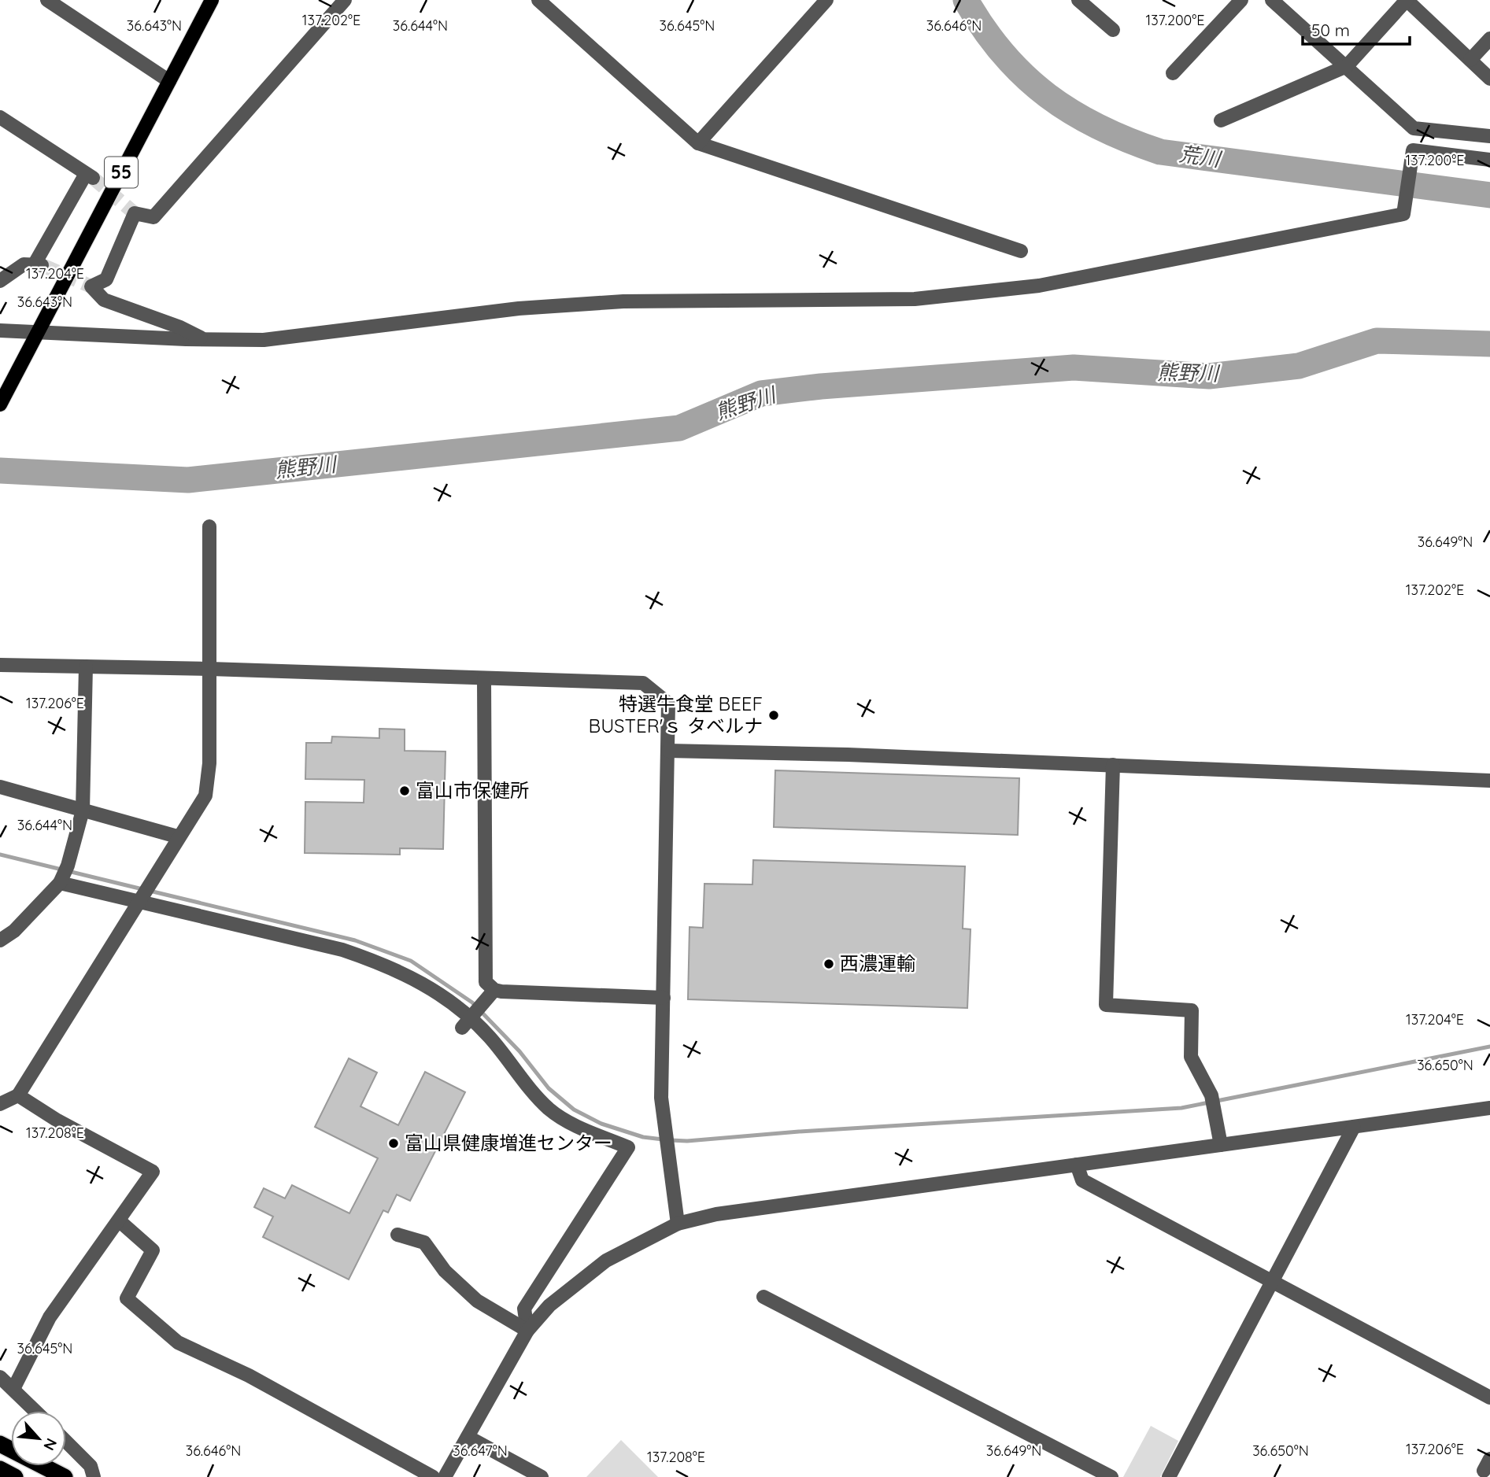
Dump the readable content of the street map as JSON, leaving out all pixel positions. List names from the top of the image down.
{
  "streets": {
    "main road": ["55"]
  },
  "water": ["荒川", "熊野川"],
  "places": [
    "特選牛食堂 BEEF BUSTER'ｓ タベルナ",
    "富山市保健所",
    "西濃運輸",
    "富山県健康増進センター"
  ],
  "scale_bar": "50 m",
  "north": "bottom right",
  "coordinates": [
    "137.202°E",
    "137.200°E",
    "36.643°N",
    "36.644°N",
    "36.645°N",
    "36.646°N",
    "137.204°E",
    "36.649°N",
    "137.206°E",
    "36.650°N",
    "137.208°E",
    "36.647°N"
  ]
}
